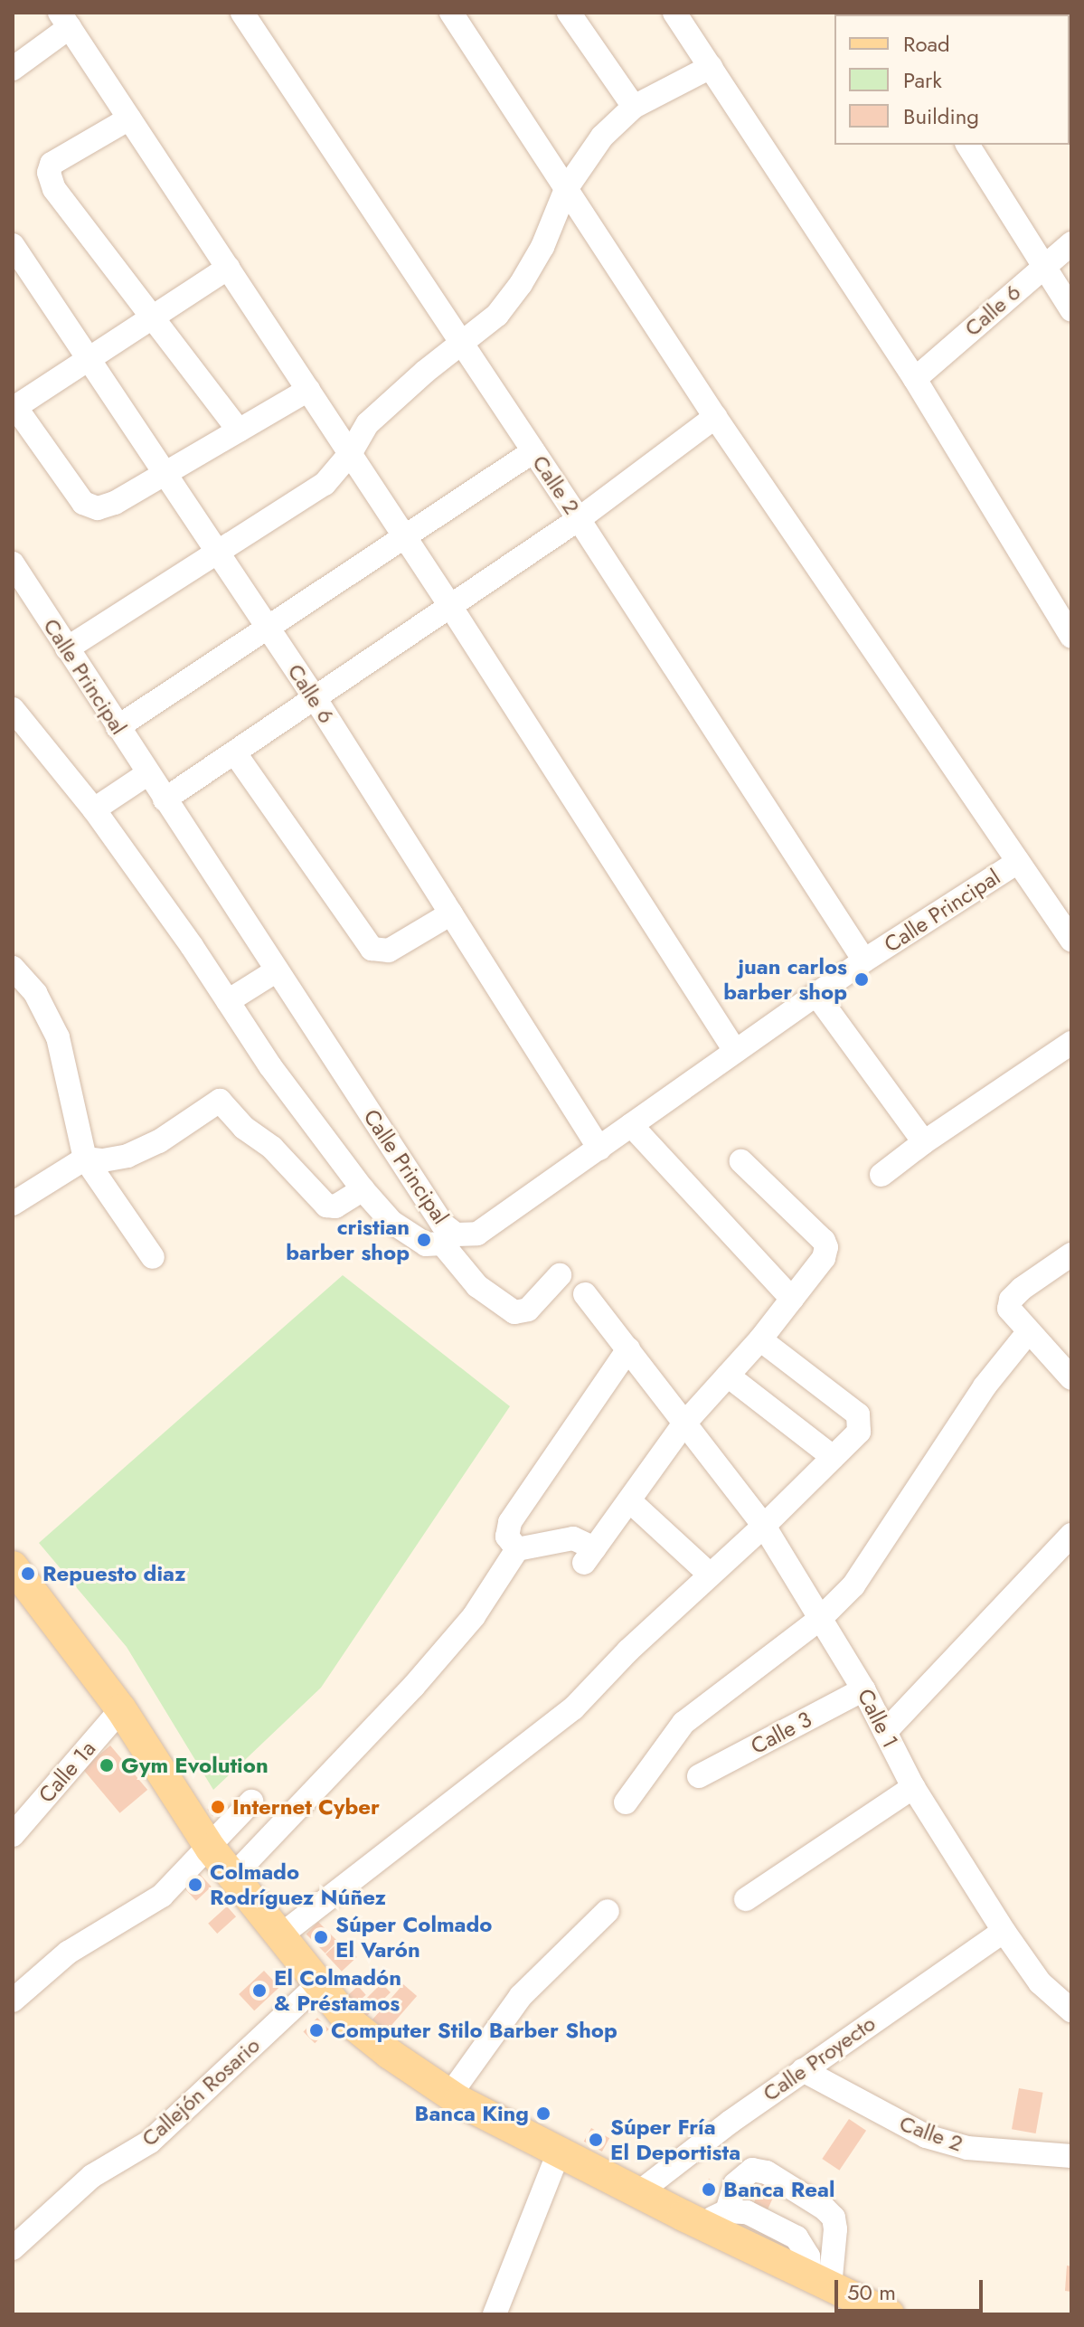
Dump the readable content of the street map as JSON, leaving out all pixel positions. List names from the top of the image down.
{
  "streets": {
    "street": [
      "Calle 6",
      "Calle 2",
      "Calle Principal",
      "Calle 1",
      "Calle 3",
      "Calle 1a",
      "Calle Proyecto",
      "Callejón Rosario"
    ]
  },
  "crossings": [
    ["Calle 6", "Calle Principal"],
    ["Calle 2", "Calle Principal"],
    ["Calle 2", "Calle Proyecto"],
    ["Calle 1", "Calle 3"],
    ["Calle 1", "Calle Proyecto"]
  ],
  "places": [
    "juan carlos barber shop",
    "cristian barber shop",
    "Repuesto diaz",
    "Gym Evolution",
    "Internet Cyber",
    "Colmado Rodríguez Núñez",
    "Súper Colmado El Varón",
    "El Colmadón & Préstamos",
    "Computer Stilo Barber Shop",
    "Banca King",
    "Súper Fría El Deportista",
    "Banca Real"
  ],
  "legend": ["Road", "Park", "Building"],
  "scale_bar": "50 m"
}
